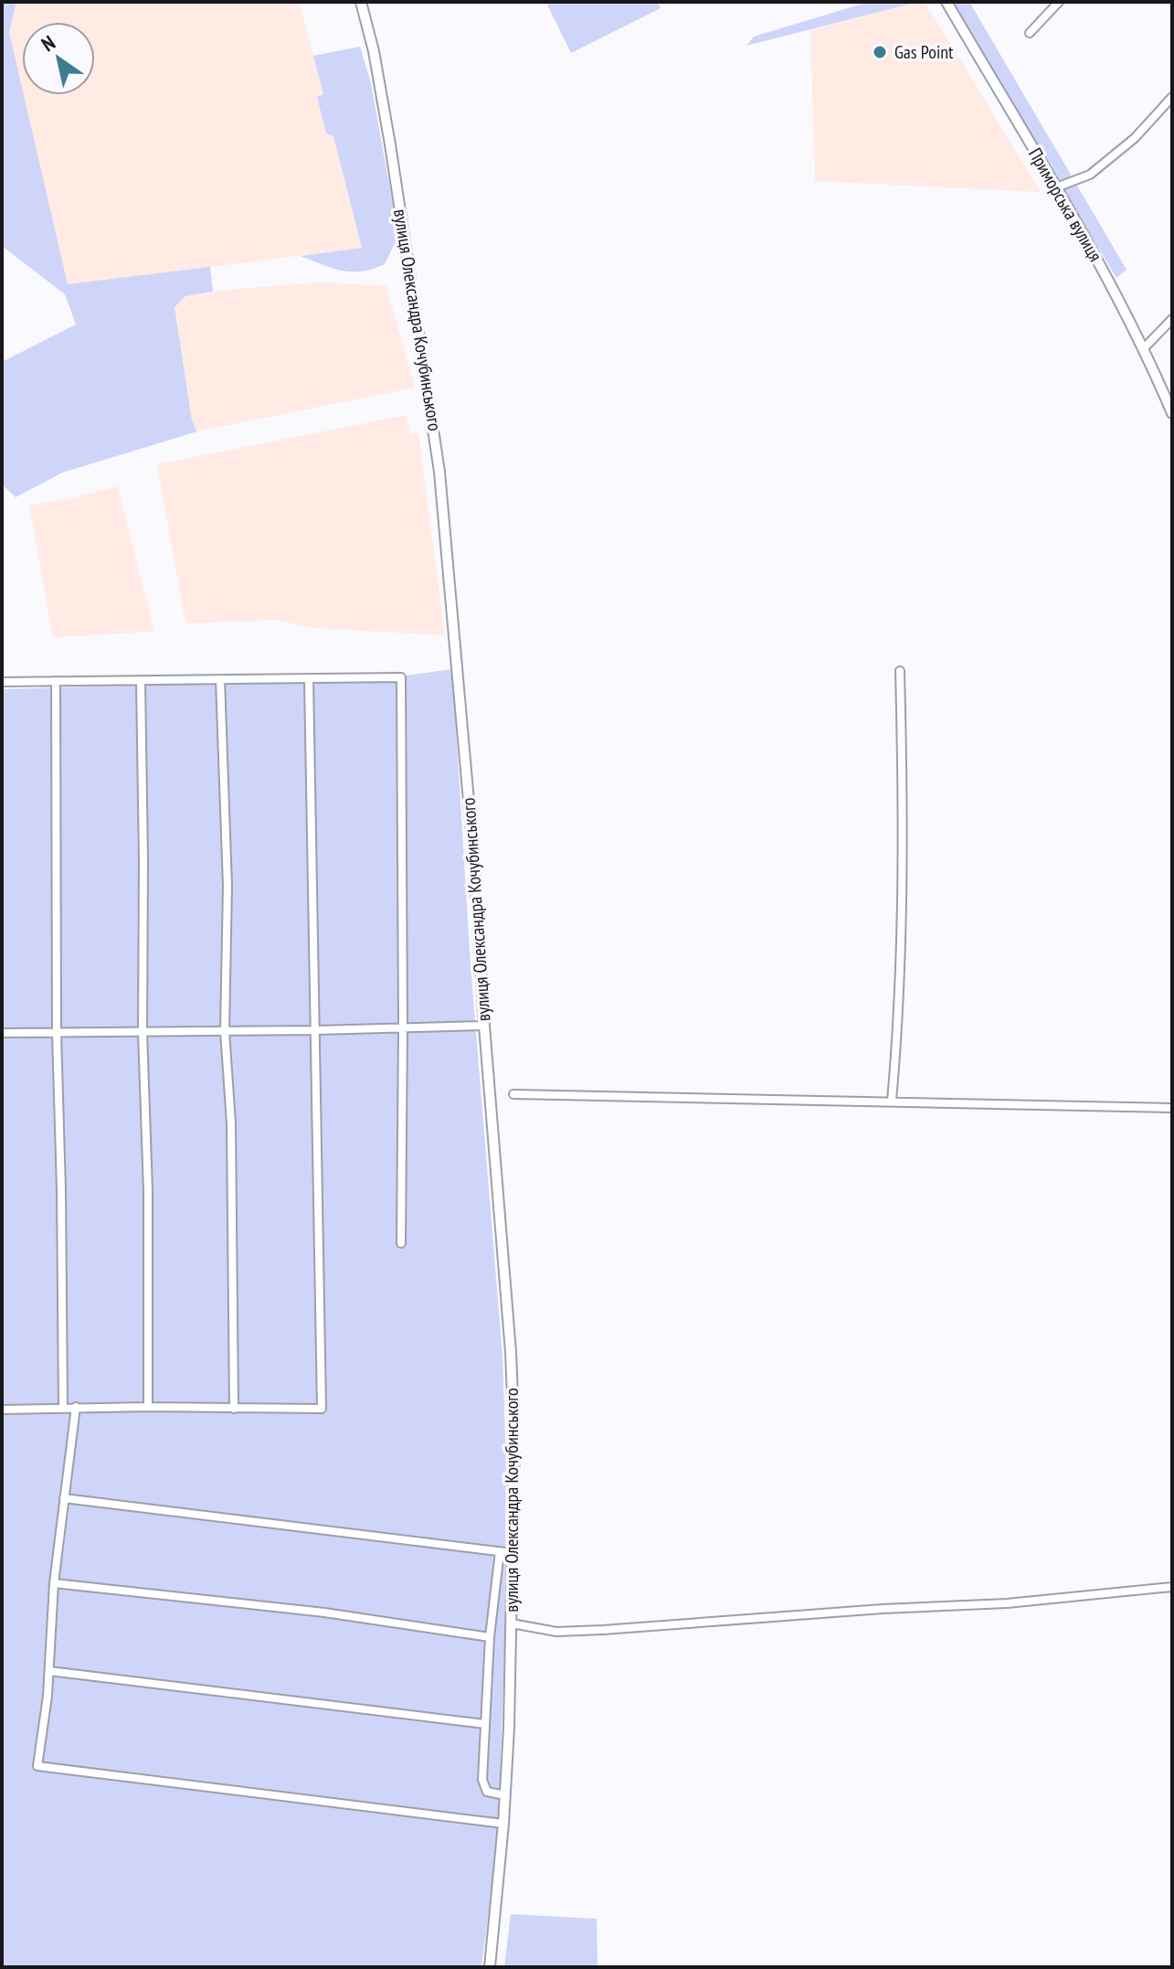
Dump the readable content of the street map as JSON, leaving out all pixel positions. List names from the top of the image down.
{
  "streets": {
    "street": ["Приморська вулиця", "вулиця Олександра Кочубинського"]
  },
  "places": ["Gas Point"],
  "north": "top left"
}
